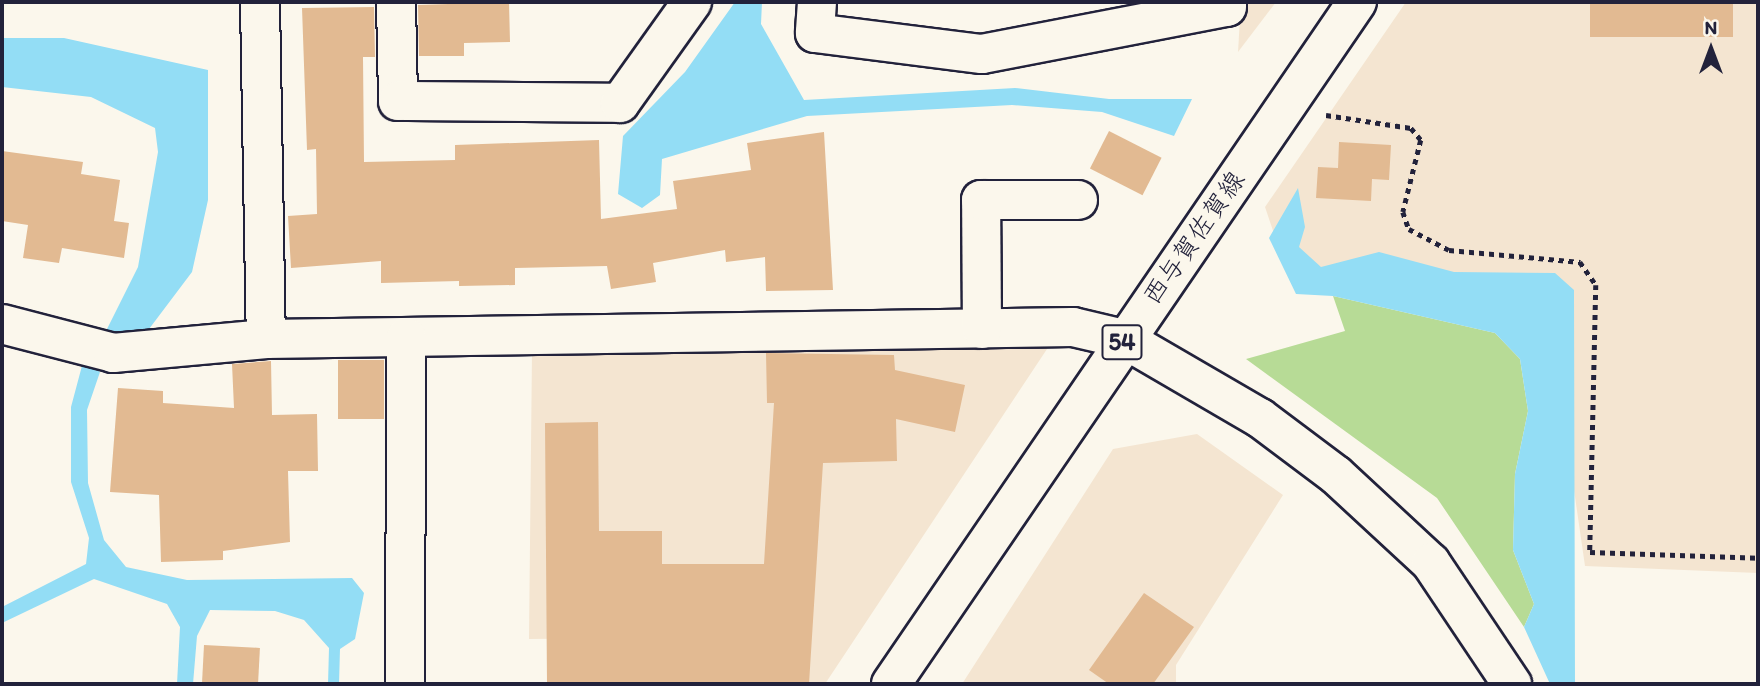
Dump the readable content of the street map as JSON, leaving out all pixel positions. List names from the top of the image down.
{
  "streets": {
    "street": ["西与賀佐賀線", "54"]
  },
  "north": "top"
}
